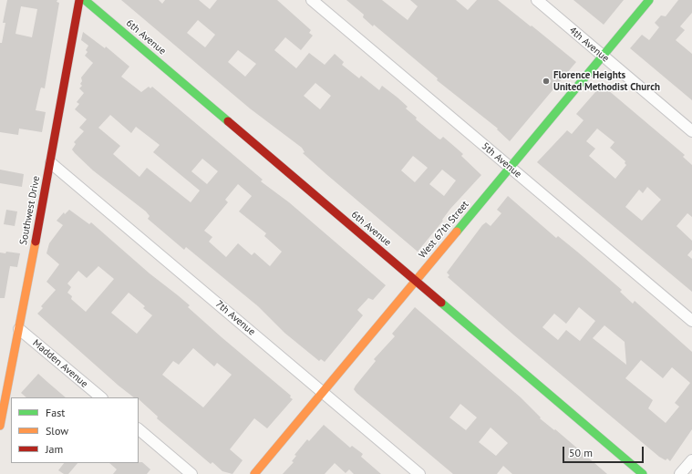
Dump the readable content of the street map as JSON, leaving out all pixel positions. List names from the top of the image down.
{
  "streets": {
    "street": [
      "6th Avenue",
      "4th Avenue",
      "5th Avenue",
      "Southwest Drive",
      "West 67th Street",
      "7th Avenue",
      "Madden Avenue"
    ]
  },
  "crossings": [
    ["6th Avenue", "West 67th Street"],
    ["4th Avenue", "West 67th Street"],
    ["5th Avenue", "West 67th Street"],
    ["Southwest Drive", "7th Avenue"],
    ["Southwest Drive", "Madden Avenue"],
    ["West 67th Street", "7th Avenue"]
  ],
  "places": ["Florence Heights United Methodist Church"],
  "legend": ["Fast", "Slow", "Jam"],
  "scale_bar": "50 m"
}
